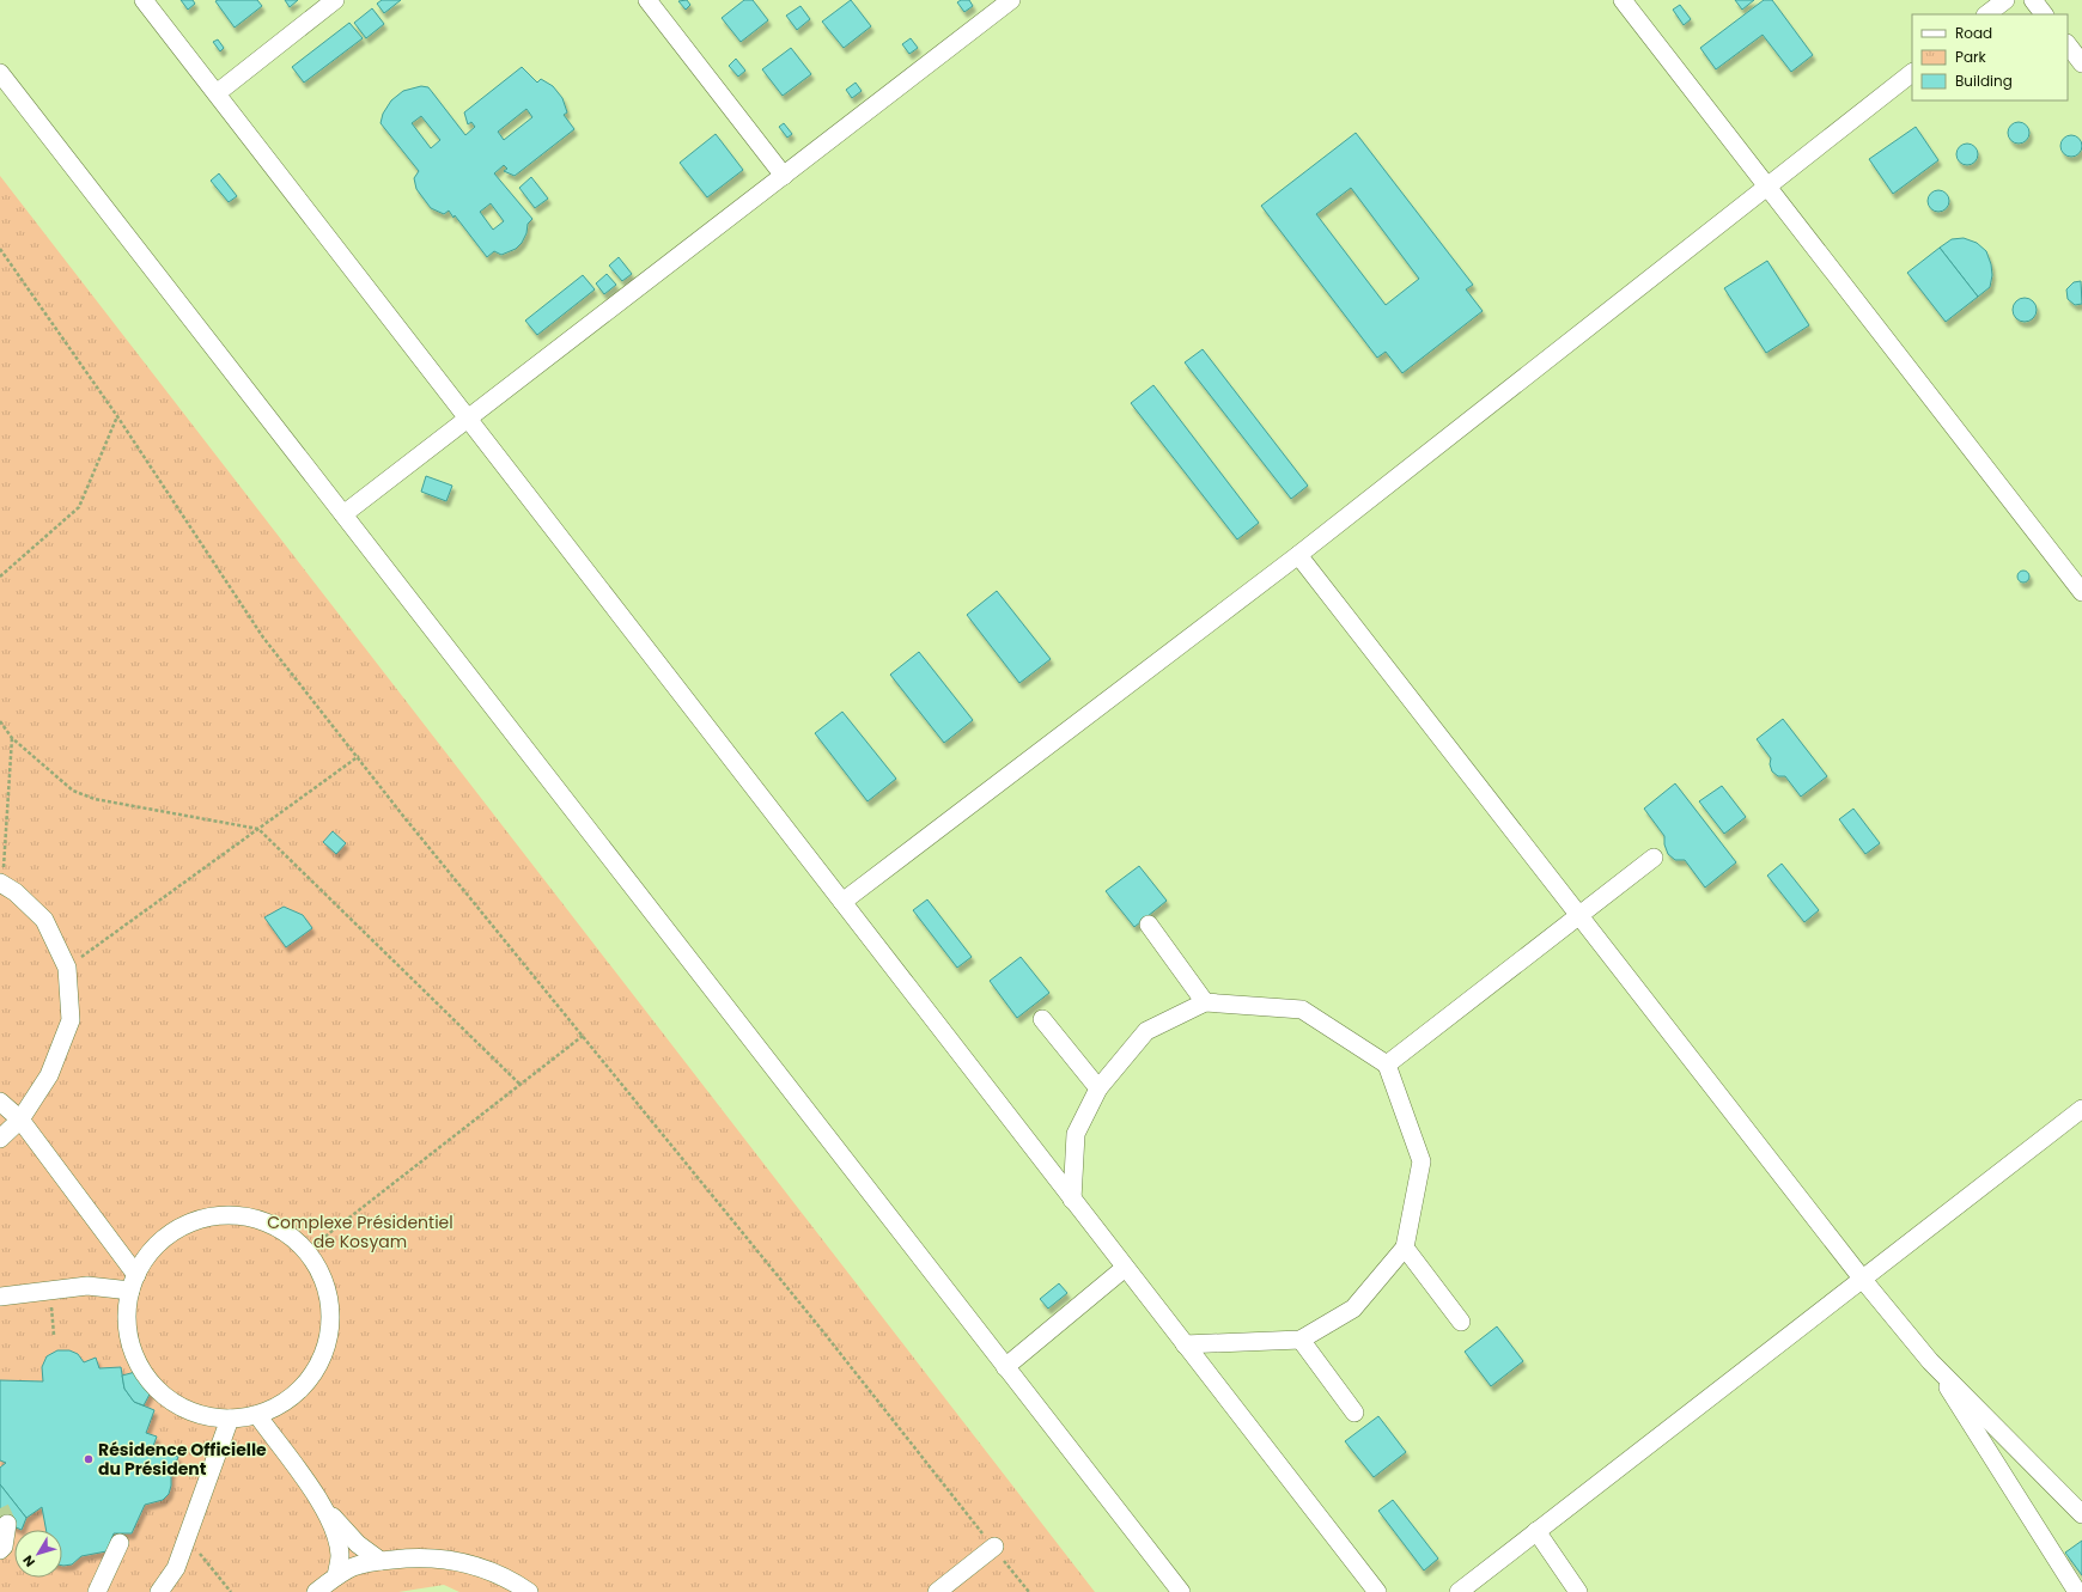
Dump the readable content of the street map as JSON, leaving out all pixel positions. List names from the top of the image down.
{
  "parks": ["Complexe Présidentiel de Kosyam"],
  "places": ["Résidence Officielle du Président"],
  "legend": ["Road", "Park", "Building"],
  "north": "bottom left"
}
